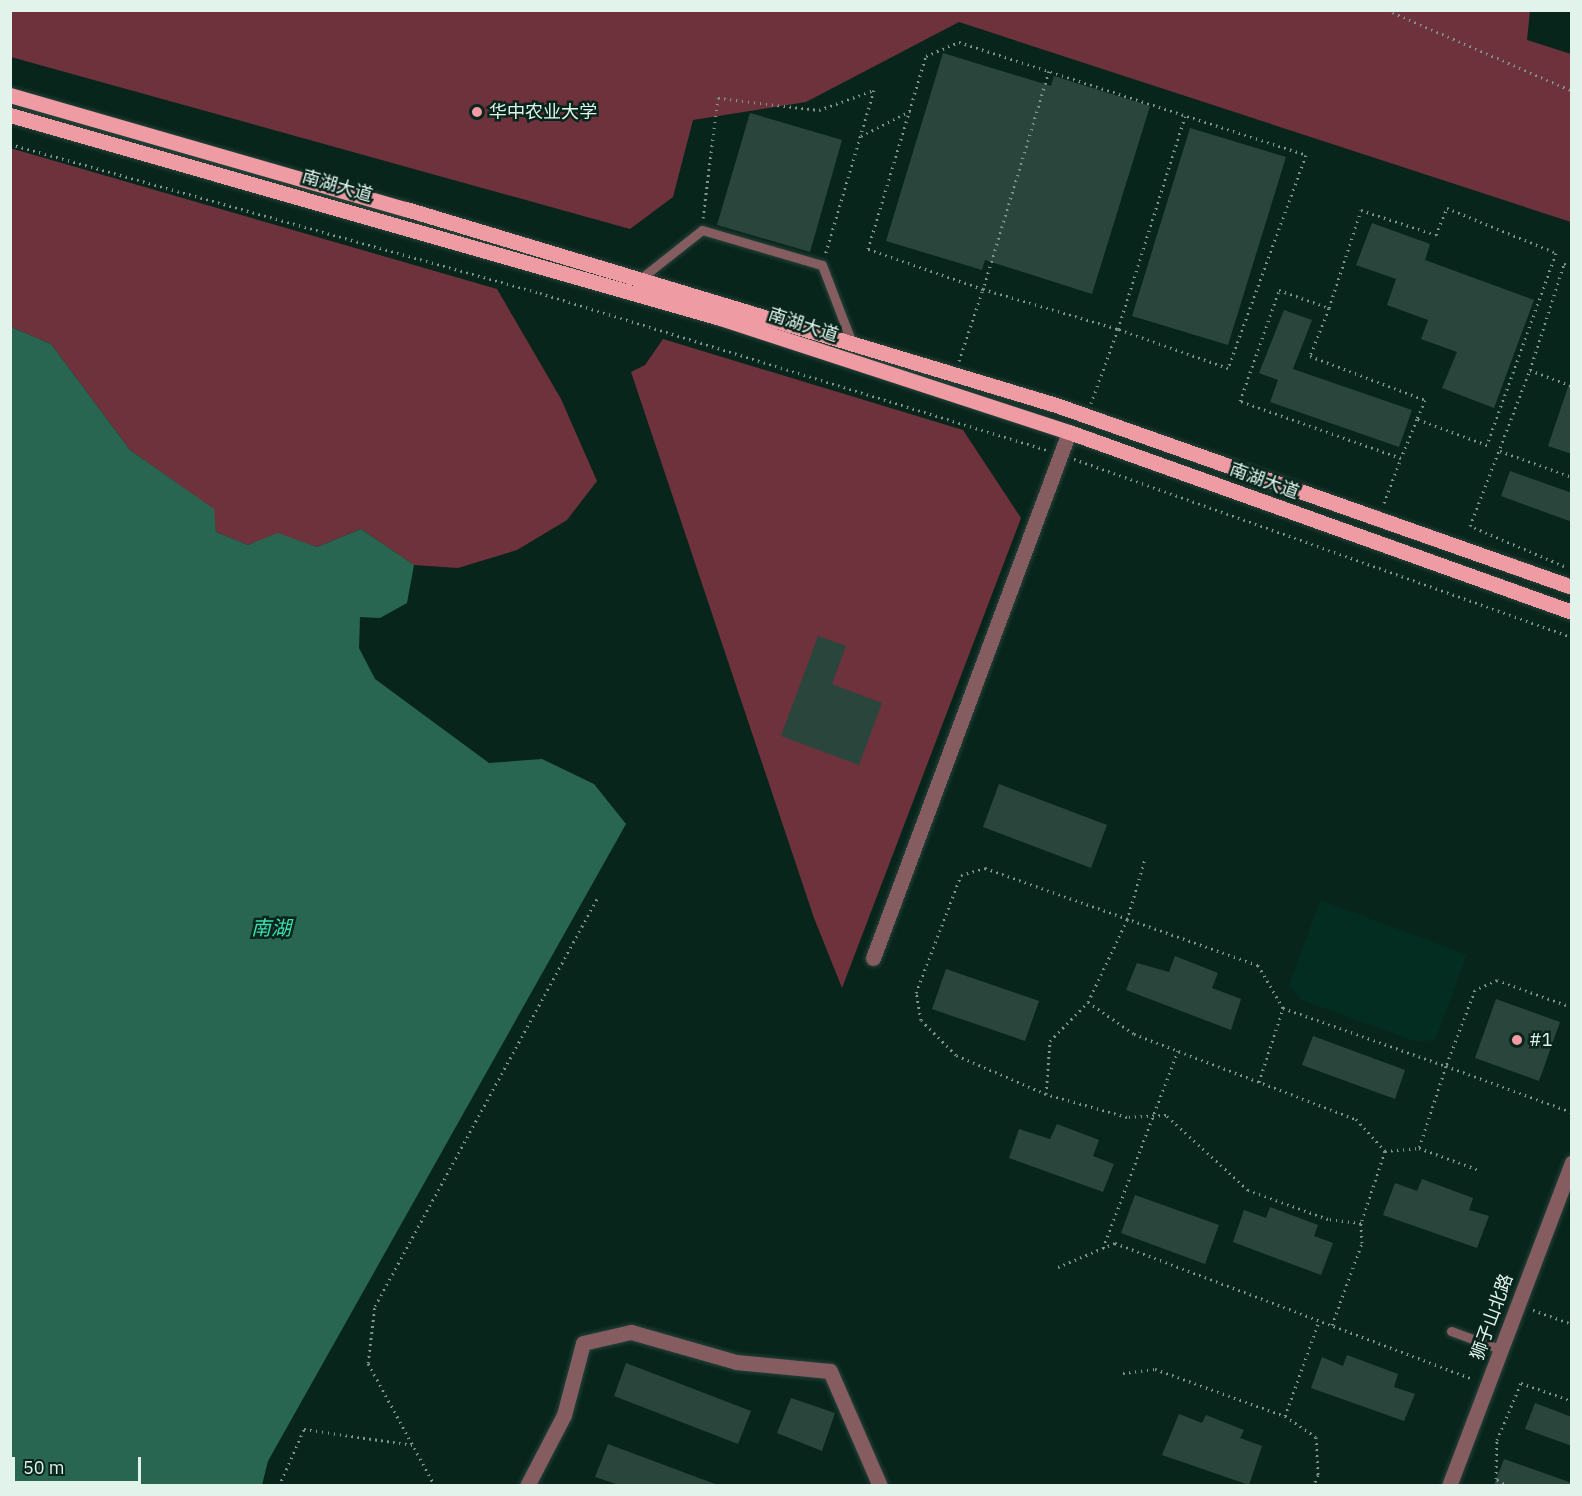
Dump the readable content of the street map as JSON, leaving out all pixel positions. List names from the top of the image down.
{
  "streets": {
    "main road": ["南湖大道"],
    "street": ["狮子山北路"]
  },
  "water": ["南湖"],
  "places": ["华中农业大学", "#1"],
  "scale_bar": "50 m"
}
